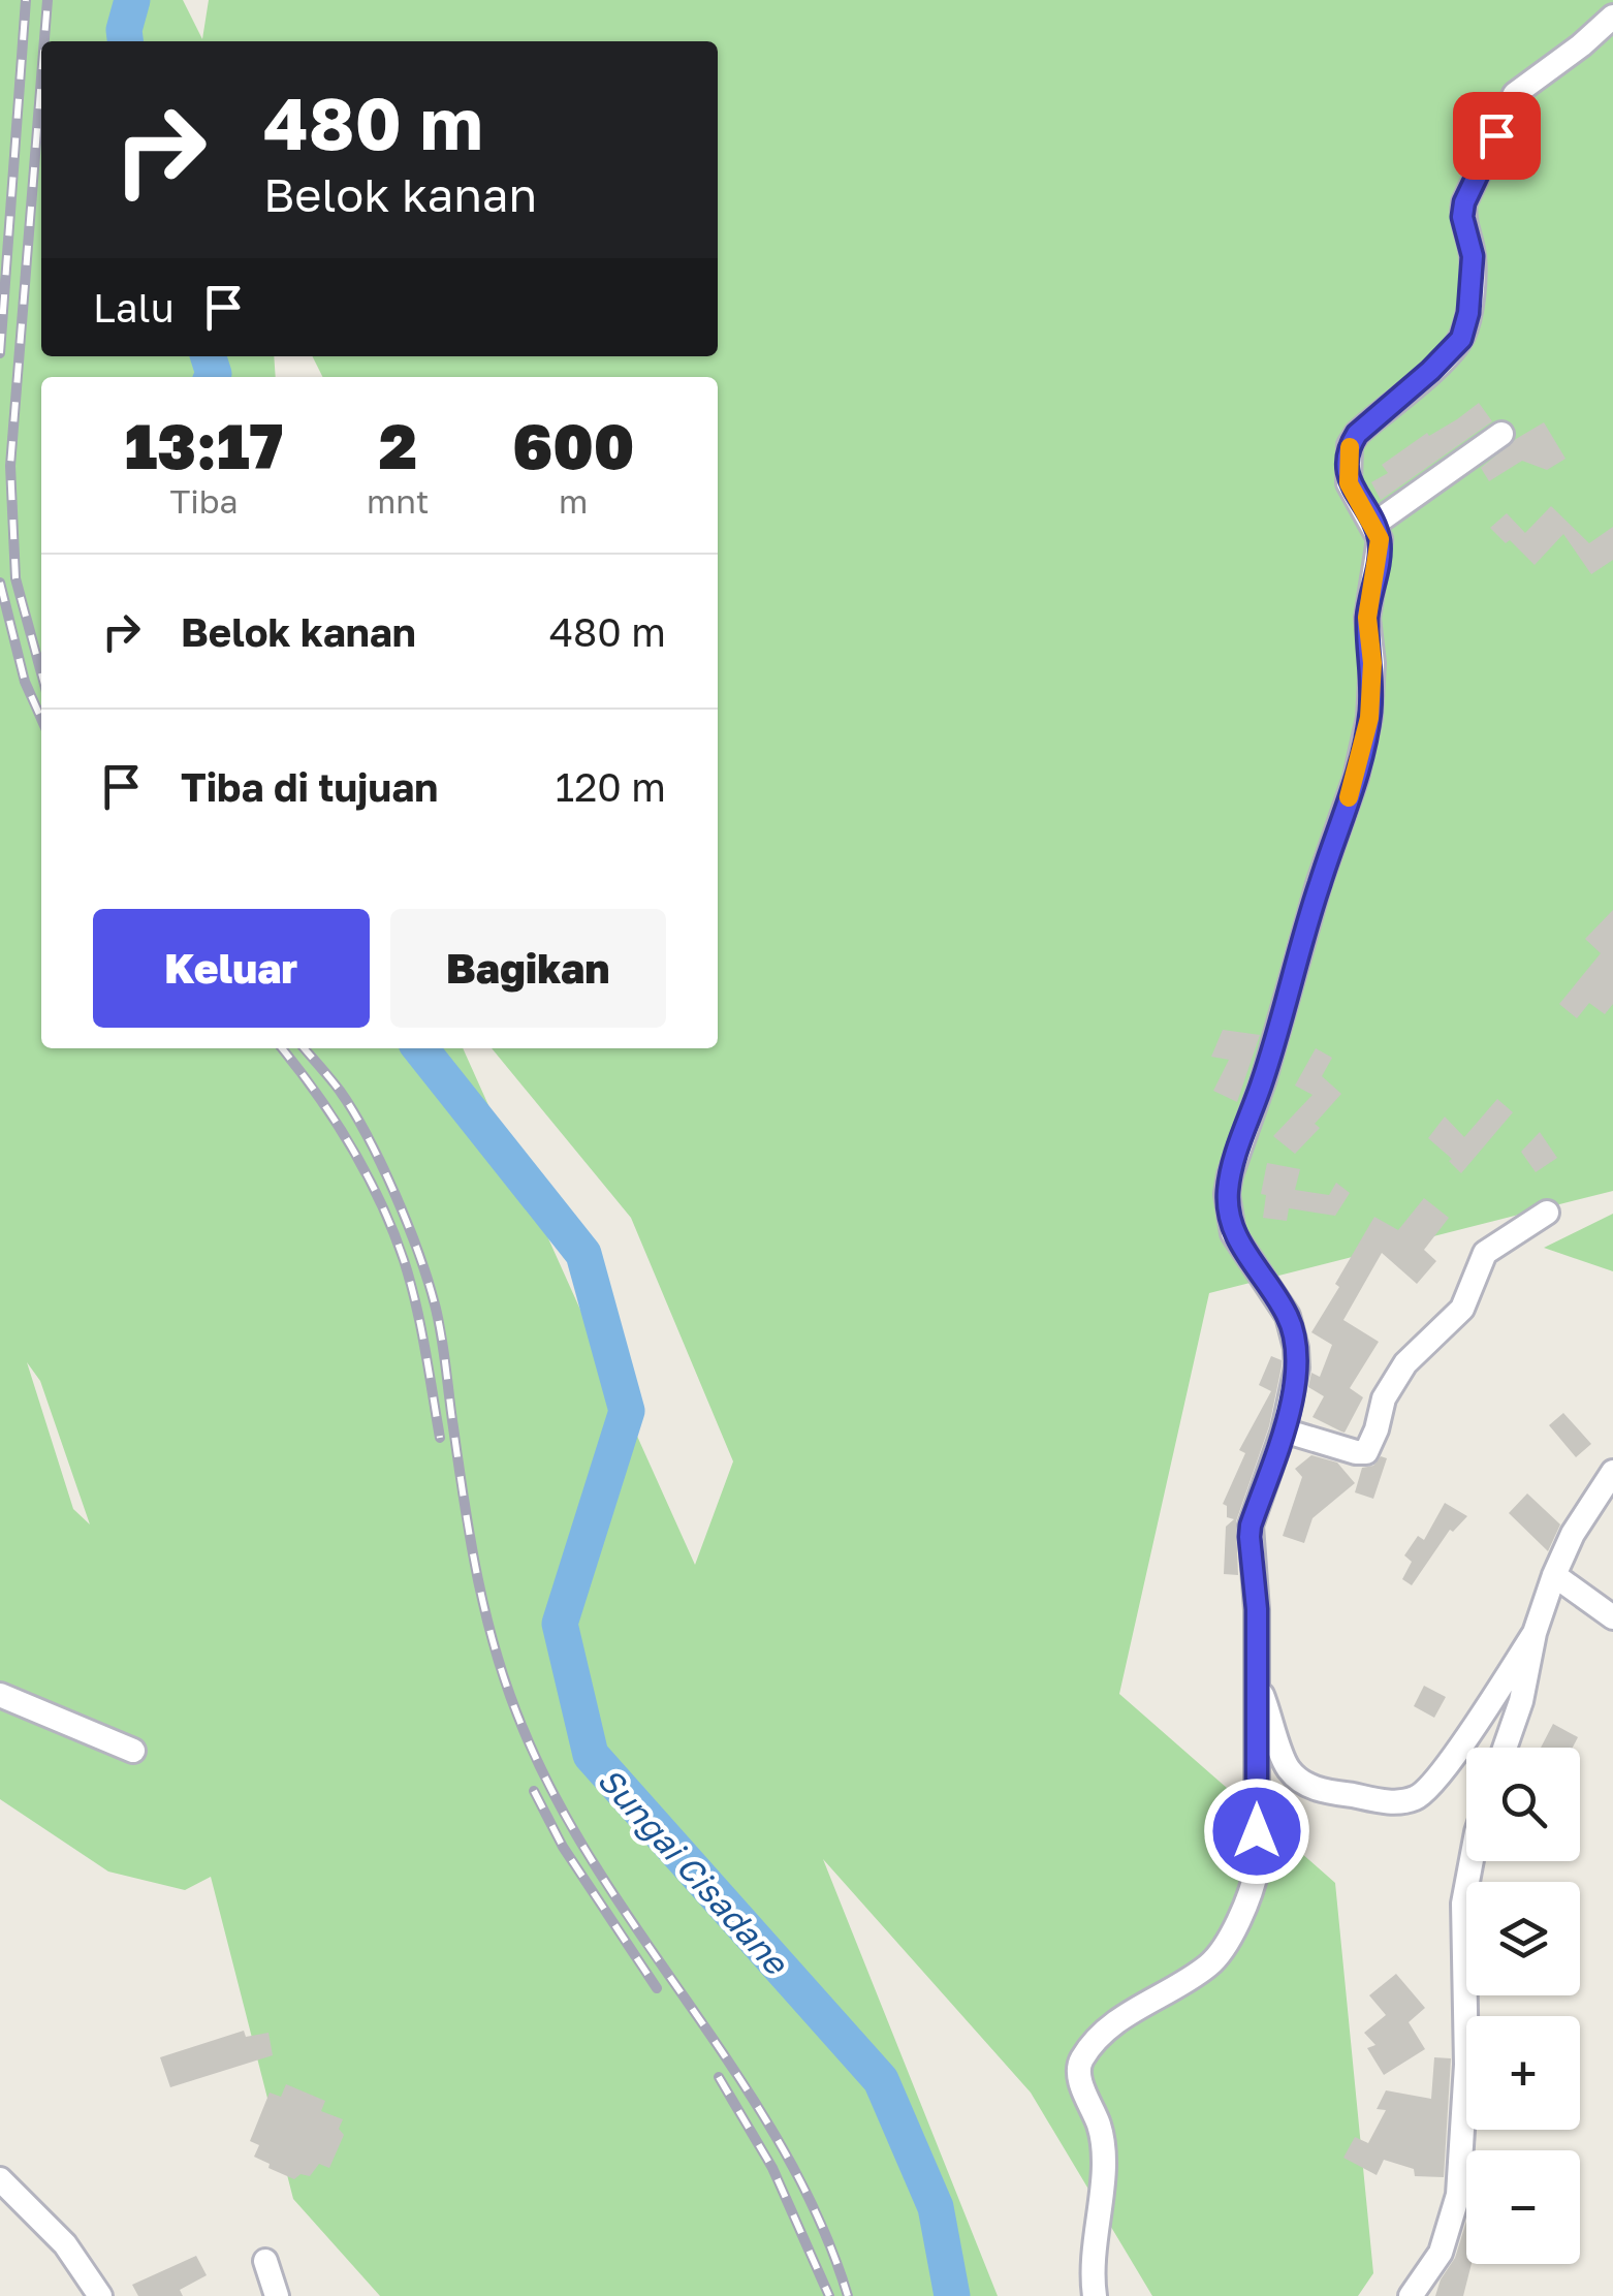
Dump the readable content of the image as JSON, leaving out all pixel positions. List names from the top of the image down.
{
  "water": ["Sungai Cisadane"],
  "page": {
    "turn": ["480 m", "Belok kanan"],
    "then": "Lalu",
    "eta": [
      "13:17",
      "Tiba",
      "2",
      "mnt",
      "600",
      "m"
    ],
    "list": [
      {
        "name": "Belok kanan",
        "value": "480 m"
      },
      {
        "name": "Tiba di tujuan",
        "value": "120 m"
      }
    ],
    "buttons": ["Keluar", "Bagikan"],
    "map_buttons": ["+", "−"]
  }
}
